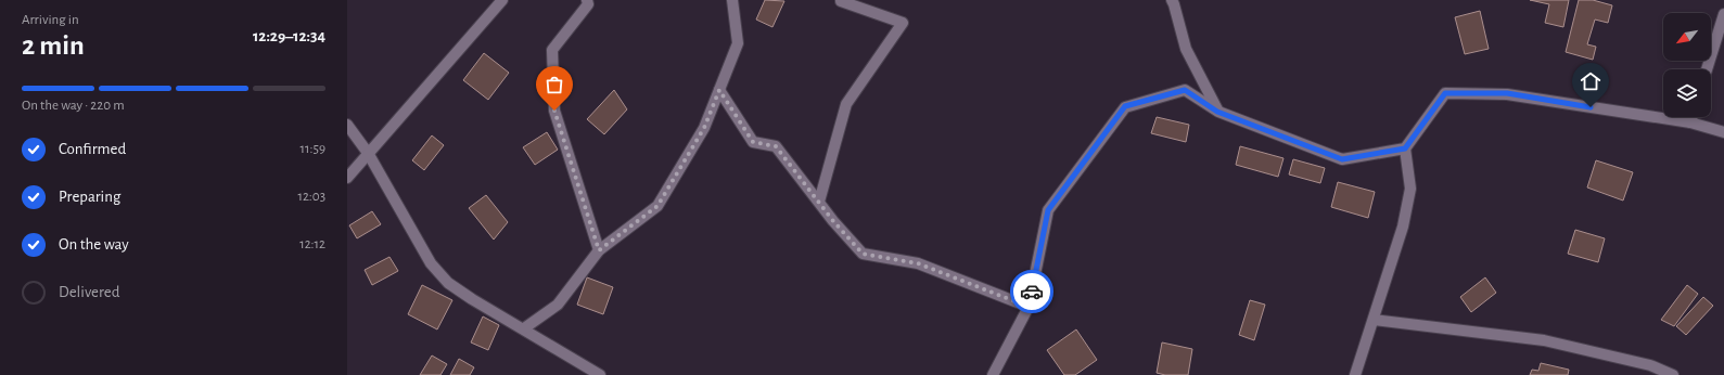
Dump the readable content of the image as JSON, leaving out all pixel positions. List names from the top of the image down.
{
  "north": "bottom left",
  "page": {
    "heading": ["2 min", "Arriving in", "12:29–12:34"],
    "bar": "On the way · 220 m",
    "list": [
      ["Confirmed", "11:59"],
      ["Preparing", "12:03"],
      ["On the way", "12:12"],
      "Delivered"
    ]
  }
}
